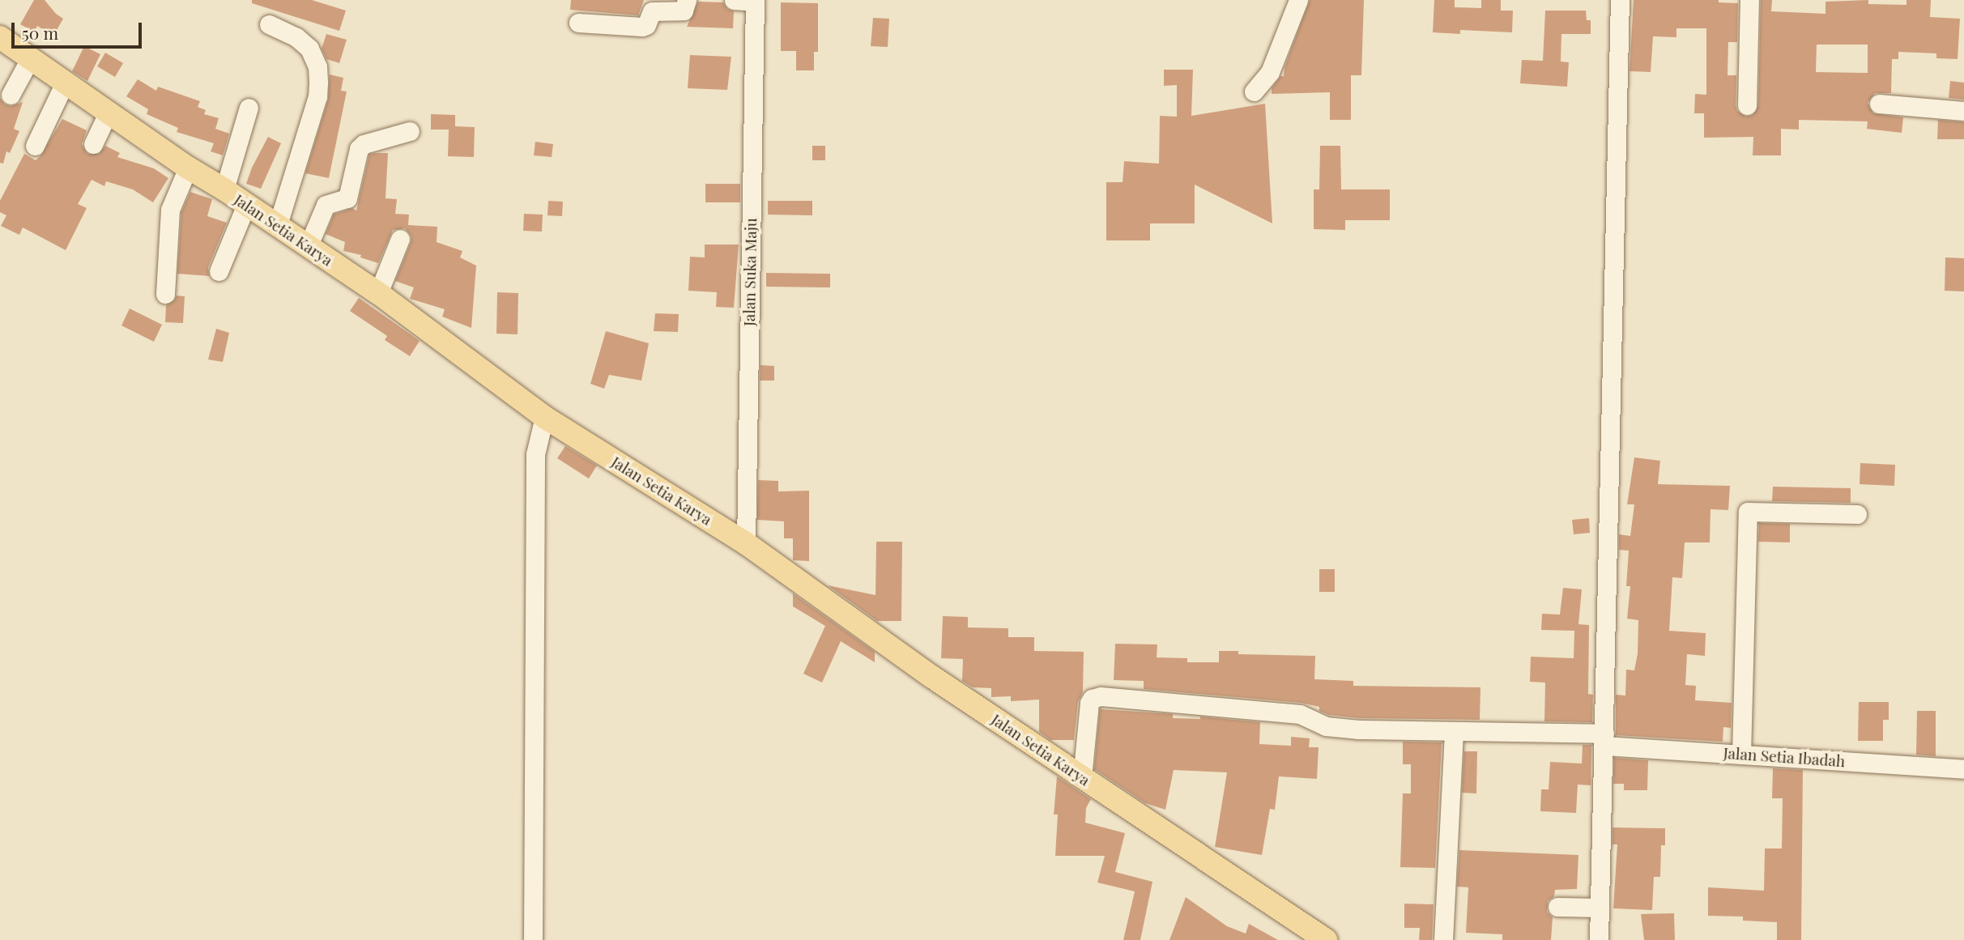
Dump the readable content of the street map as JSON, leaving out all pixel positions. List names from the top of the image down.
{
  "streets": {
    "main road": ["Jalan Setia Karya"],
    "street": ["Jalan Suka Maju", "Jalan Setia Ibadah"]
  },
  "crossings": [
    ["Jalan Setia Karya", "Jalan Suka Maju"],
    ["Jalan Setia Karya", "Jalan Setia Ibadah"]
  ],
  "scale_bar": "50 m"
}
